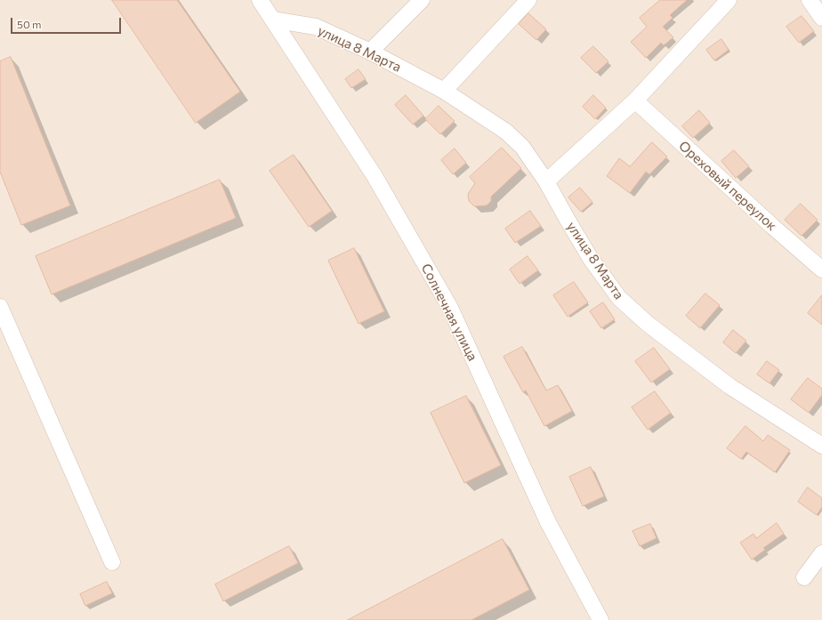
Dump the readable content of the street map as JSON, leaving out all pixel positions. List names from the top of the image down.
{
  "streets": {
    "street": ["улица 8 Марта", "Ореховый переулок", "Солнечная улица"]
  },
  "crossings": [
    ["улица 8 Марта", "Солнечная улица"]
  ],
  "scale_bar": "50 m"
}
